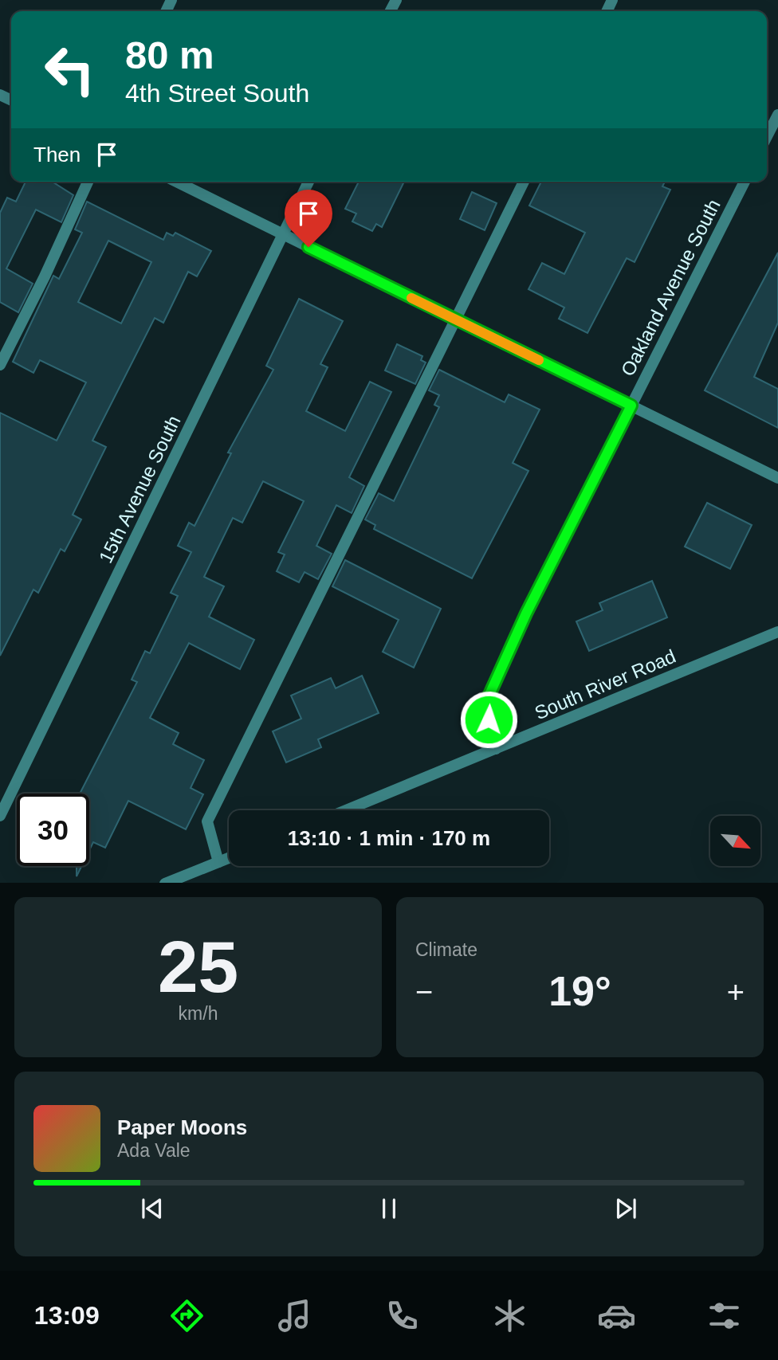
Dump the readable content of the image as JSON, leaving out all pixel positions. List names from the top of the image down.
{
  "streets": {
    "street": ["Oakland Avenue South", "15th Avenue South", "South River Road"]
  },
  "crossings": [
    ["Oakland Avenue South", "South River Road"]
  ],
  "north": "bottom right",
  "page": {
    "turn": ["80 m", "4th Street South"],
    "then": "Then",
    "limit": "30",
    "trip": "13:10 · 1 min · 170 m",
    "tile": [
      ["25", "km/h"],
      "Climate"
    ],
    "heat": ["−", "19°", "+"],
    "song": ["Paper Moons", "Ada Vale"],
    "tabs": "13:09"
  }
}
